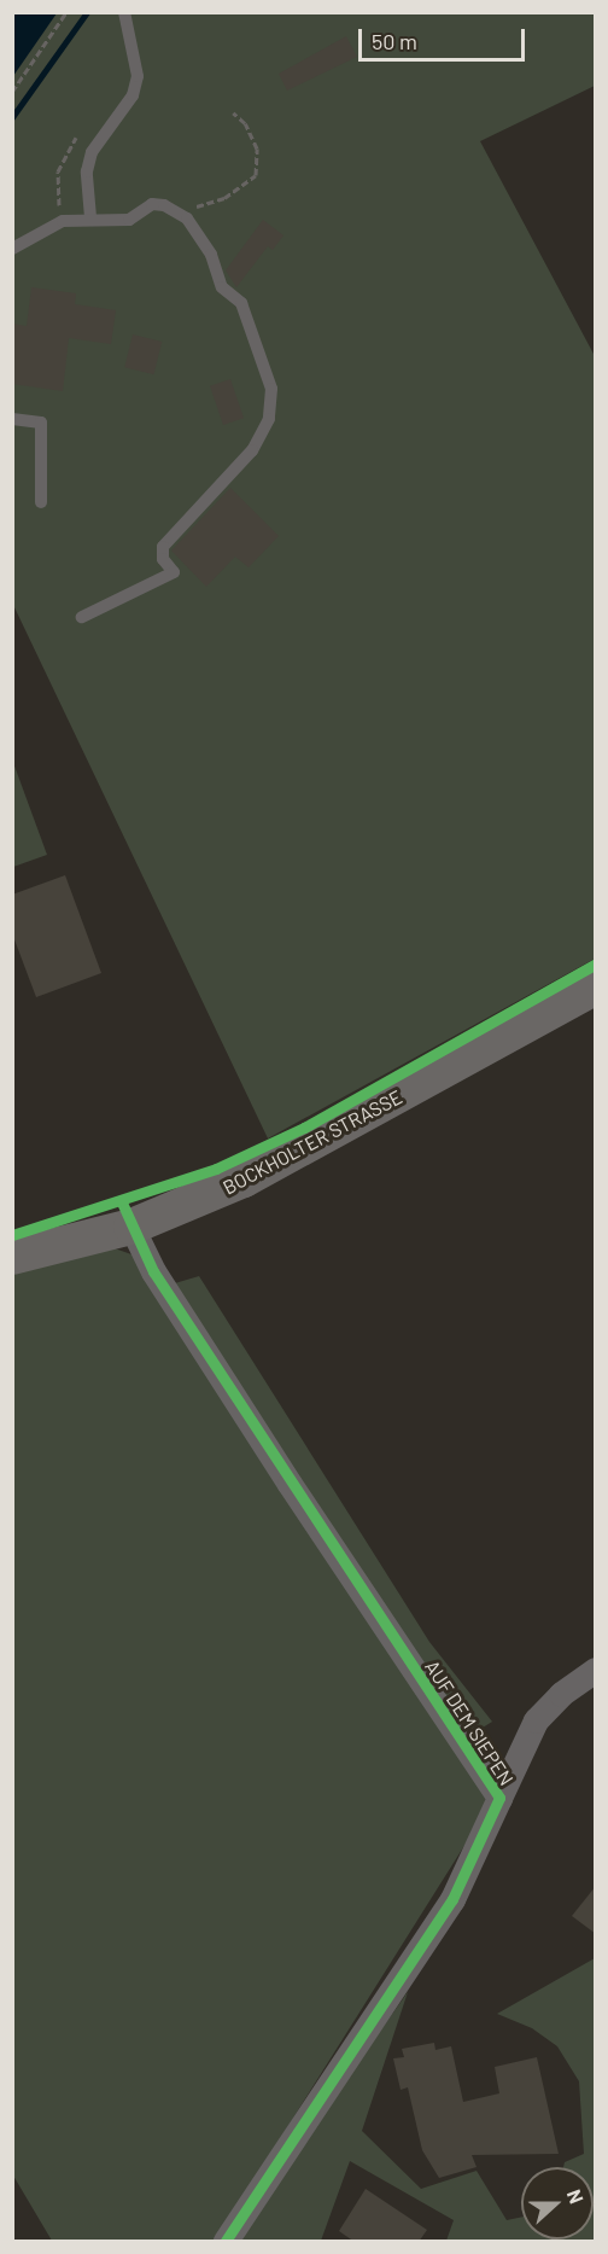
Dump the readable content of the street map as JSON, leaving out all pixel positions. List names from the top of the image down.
{
  "streets": {
    "street": ["BOCKHOLTER STRASSE", "AUF DEM SIEPEN"]
  },
  "crossings": [
    ["BOCKHOLTER STRASSE", "AUF DEM SIEPEN"]
  ],
  "scale_bar": "50 m",
  "north": "right"
}
